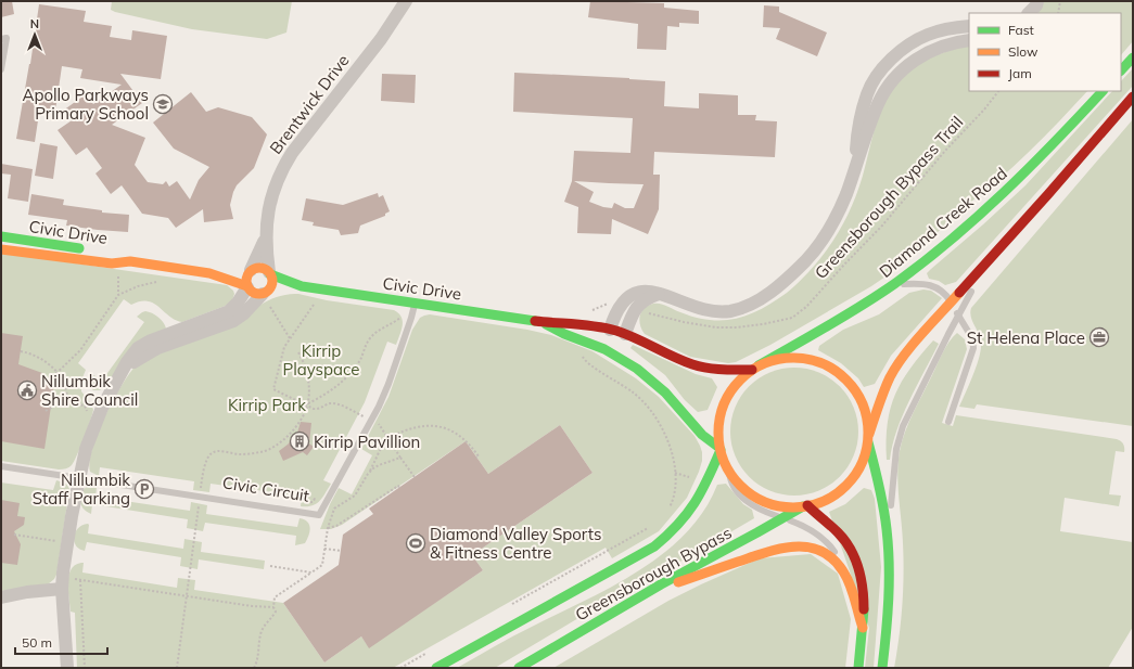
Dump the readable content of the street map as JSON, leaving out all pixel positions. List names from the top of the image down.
{
  "streets": {
    "main road": ["Diamond Creek Road", "Civic Drive", "Greensborough Bypass"],
    "street": ["Brentwick Drive"],
    "lane": ["Civic Circuit"],
    "path": ["Greensborough Bypass Trail"]
  },
  "crossings": [
    ["Brentwick Drive", "Civic Drive"],
    ["Diamond Creek Road", "Civic Drive"],
    ["Diamond Creek Road", "Greensborough Bypass"],
    ["Civic Drive", "Civic Circuit"],
    ["Civic Drive", "Greensborough Bypass"]
  ],
  "parks": ["Kirrip Playspace", "Kirrip Park"],
  "places": {
    "school or university": ["Apollo Parkways Primary School"],
    "office": ["St Helena Place"],
    "public building": ["Nillumbik Shire Council"],
    "building": ["Kirrip Pavillion"],
    "parking": ["Nillumbik Staff Parking"],
    "sports": ["Diamond Valley Sports & Fitness Centre"]
  },
  "legend": ["Fast", "Slow", "Jam"],
  "scale_bar": "50 m",
  "north": "top"
}
